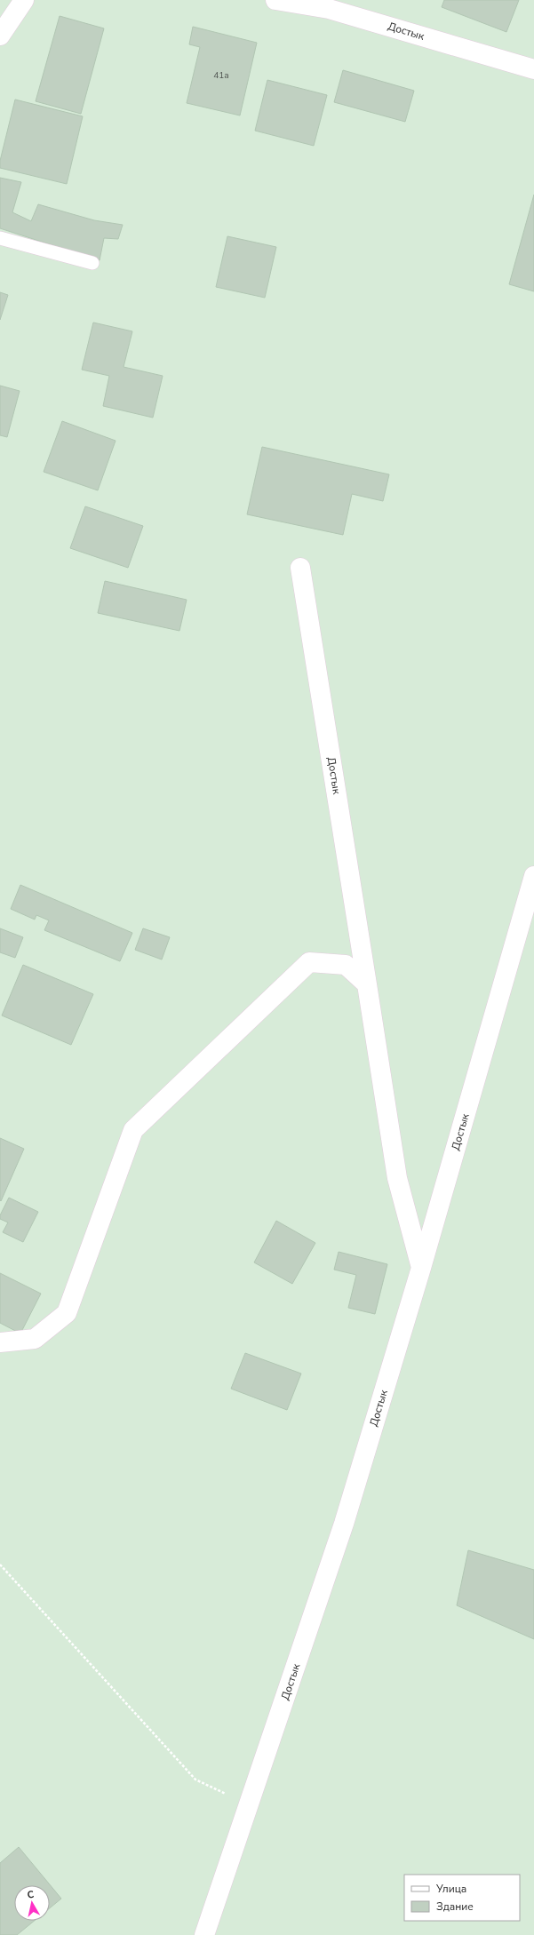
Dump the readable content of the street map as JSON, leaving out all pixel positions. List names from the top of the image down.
{
  "streets": {
    "street": ["Достык"]
  },
  "house_numbers": ["41а"],
  "legend": ["Улица", "Здание"],
  "north": "top"
}
